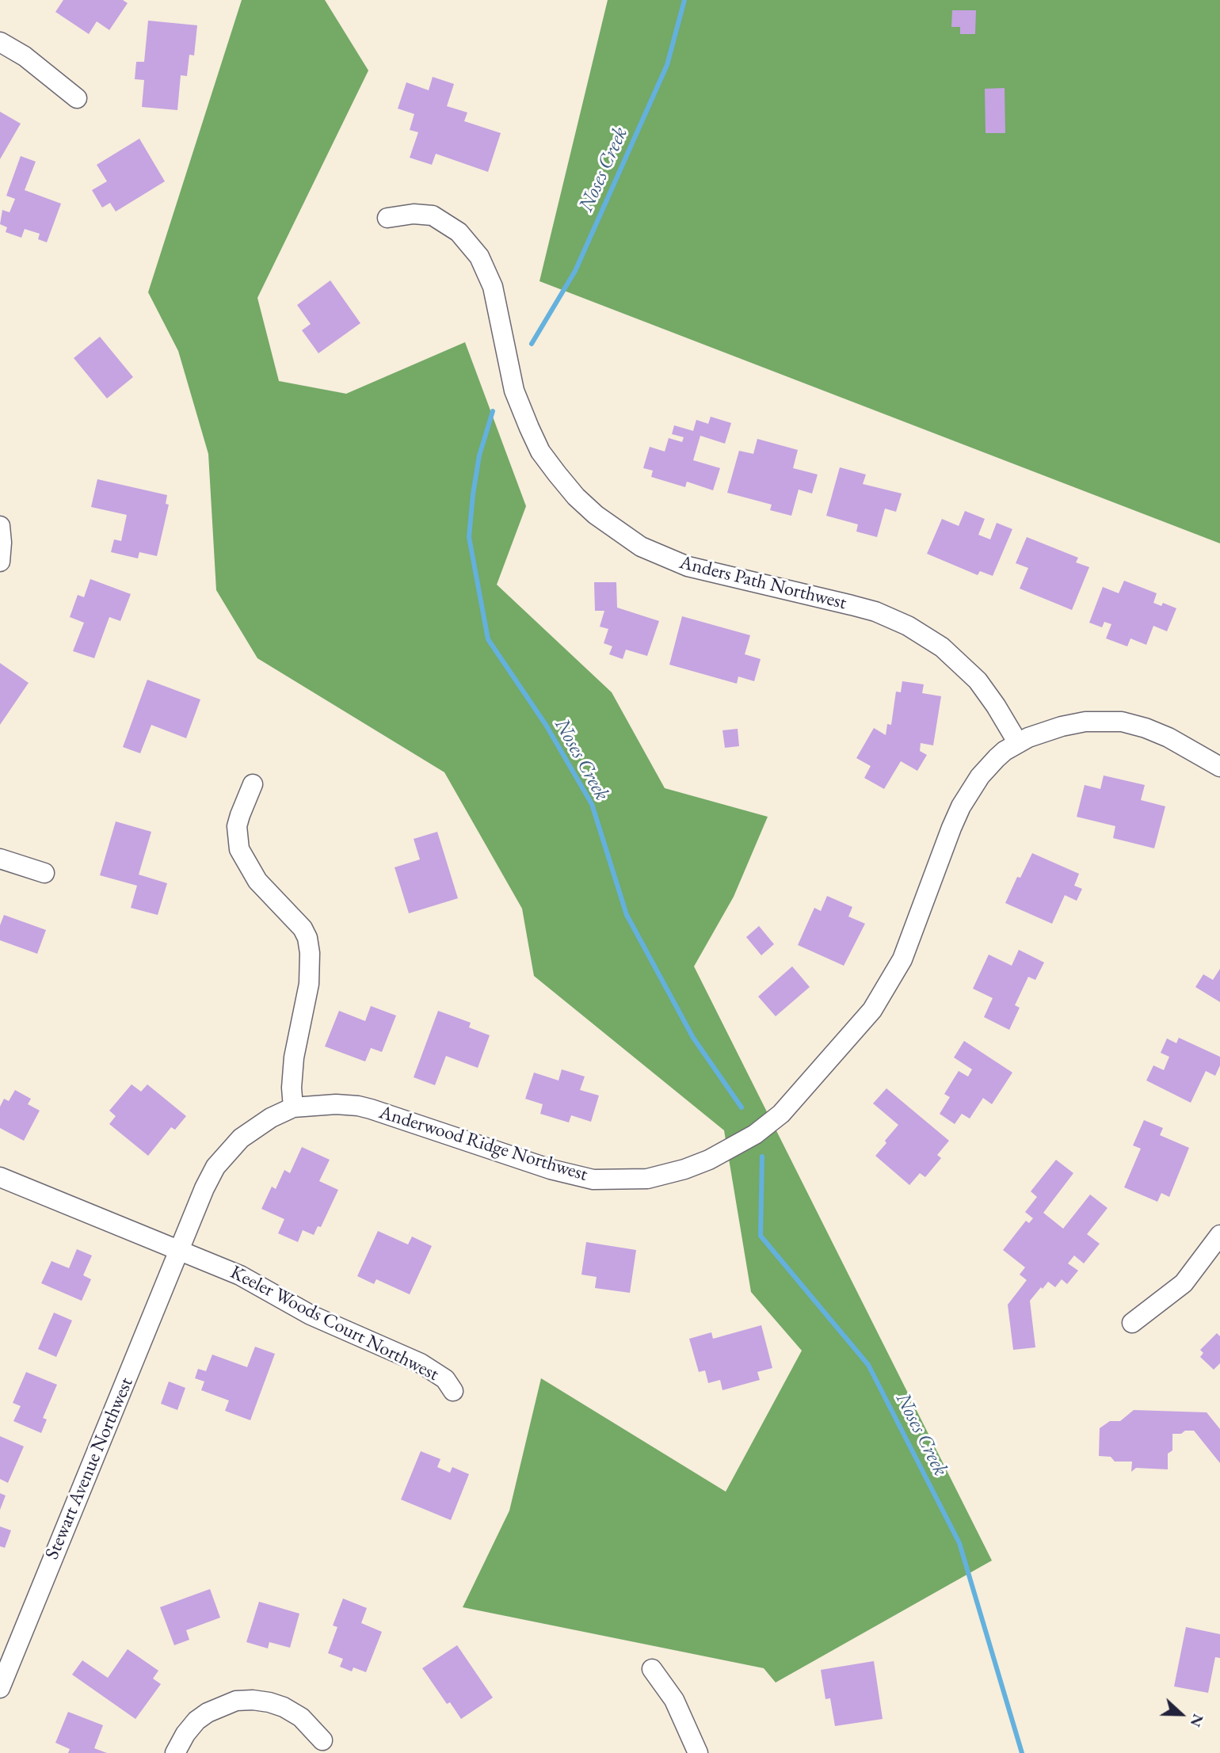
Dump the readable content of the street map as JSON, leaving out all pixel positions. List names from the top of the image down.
{
  "streets": {
    "street": [
      "Anders Path Northwest",
      "Anderwood Ridge Northwest",
      "Keeler Woods Court Northwest",
      "Stewart Avenue Northwest"
    ]
  },
  "crossings": [
    ["Anders Path Northwest", "Anderwood Ridge Northwest"],
    ["Anderwood Ridge Northwest", "Keeler Woods Court Northwest"],
    ["Anderwood Ridge Northwest", "Stewart Avenue Northwest"],
    ["Keeler Woods Court Northwest", "Stewart Avenue Northwest"]
  ],
  "water": ["Noses Creek"],
  "north": "right"
}
